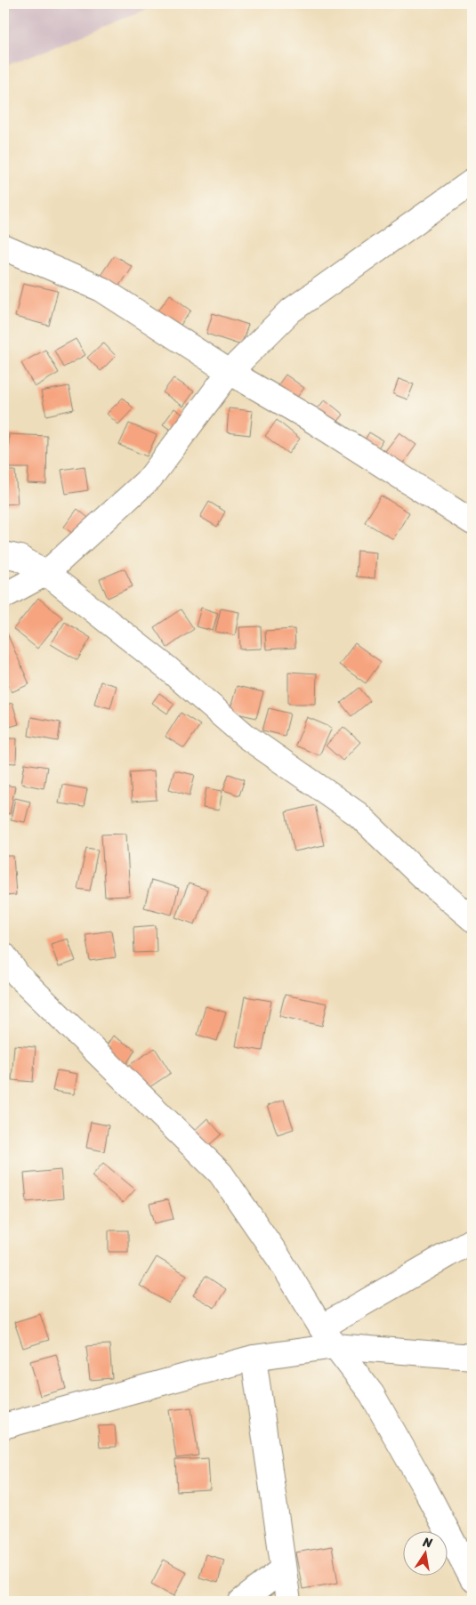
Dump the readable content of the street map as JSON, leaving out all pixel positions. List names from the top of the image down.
{
  "north": "top"
}
